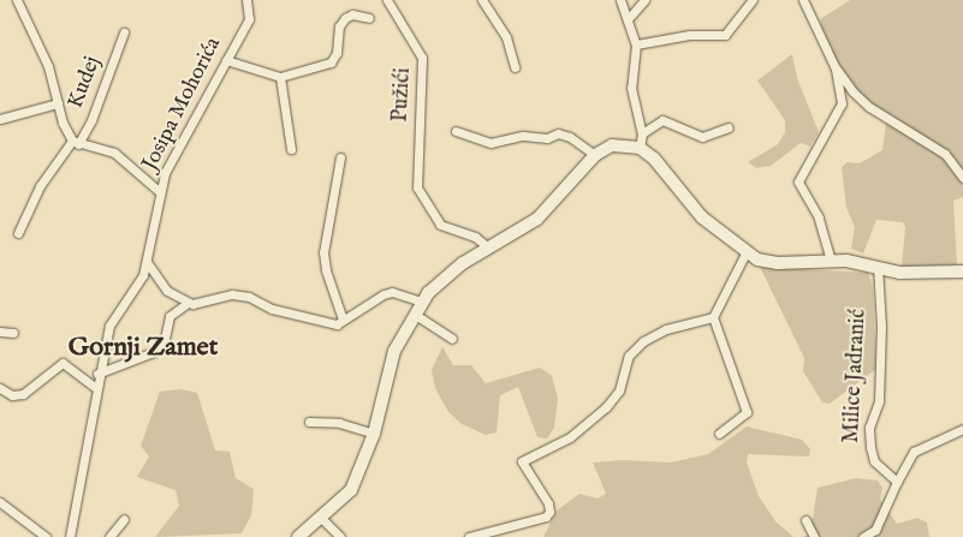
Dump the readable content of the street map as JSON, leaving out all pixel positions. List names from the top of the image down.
{
  "streets": {
    "street": [
      "Kudej",
      "Pužići",
      "Josipa Mohorića",
      "Milice Jadranić"
    ]
  },
  "districts": ["Gornji Zamet"]
}
